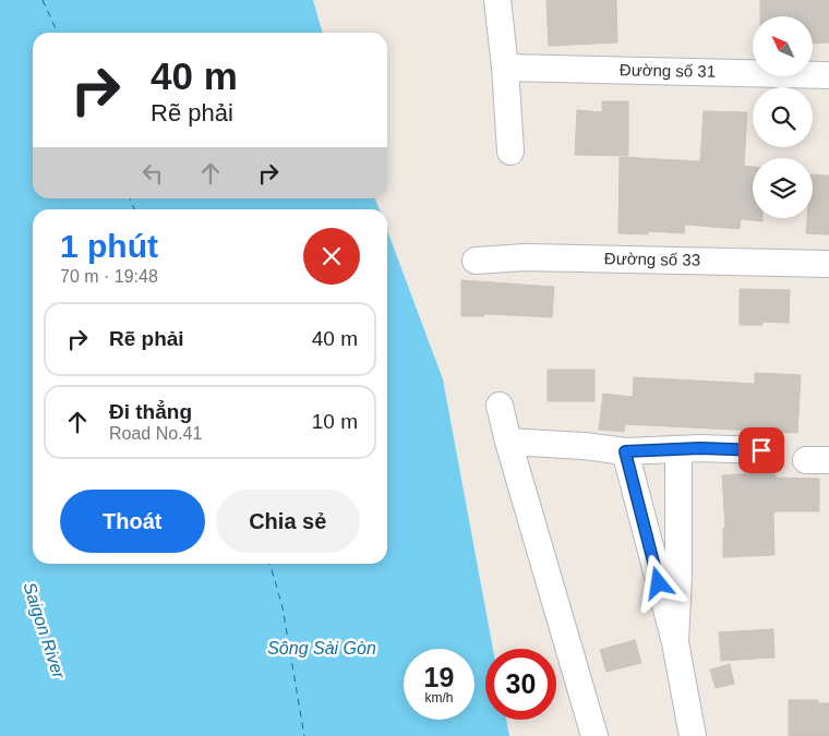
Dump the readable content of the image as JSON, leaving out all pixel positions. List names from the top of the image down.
{
  "streets": {
    "street": ["Đường số 31", "Đường số 33"]
  },
  "water": ["Saigon River", "Sông Sài Gòn"],
  "north": "top left",
  "page": {
    "turn": ["40 m", "Rẽ phải"],
    "heading": ["1 phút", "70 m · 19:48"],
    "list": [
      {
        "name": "Rẽ phải",
        "value": "40 m"
      },
      {
        "name": "Đi thẳng",
        "note": "Road No.41",
        "value": "10 m"
      }
    ],
    "buttons": ["Thoát", "Chia sẻ"],
    "speed": "19 km/h",
    "limit": "30"
  }
}
